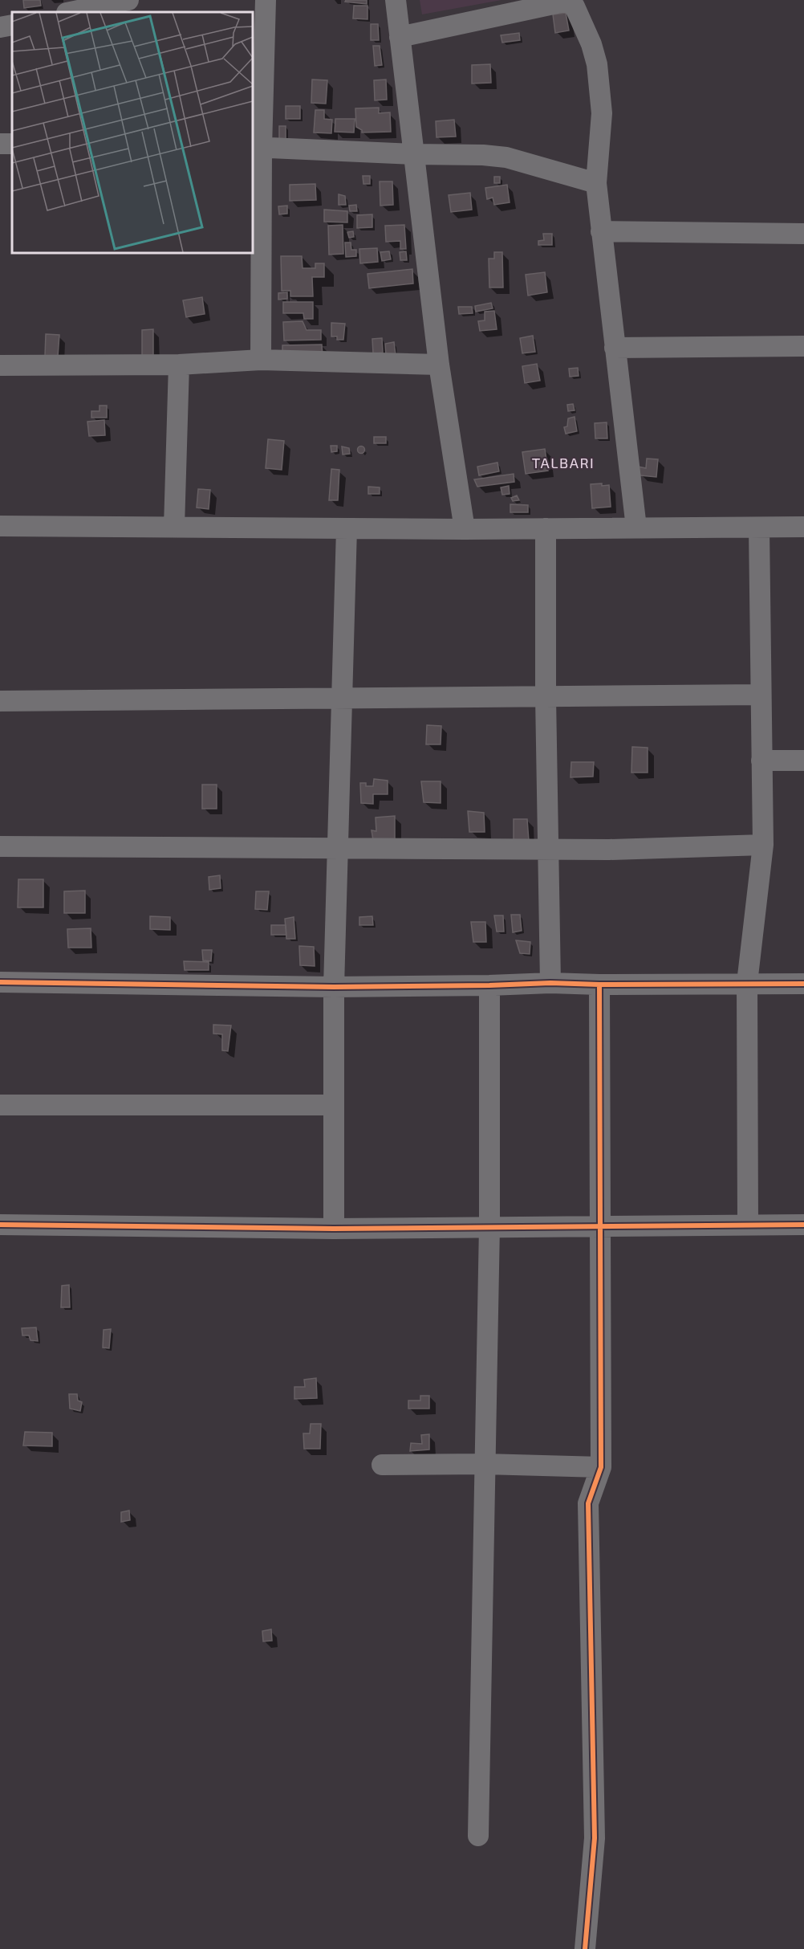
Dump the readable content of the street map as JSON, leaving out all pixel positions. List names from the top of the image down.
{
  "districts": ["TALBARI"]
}
